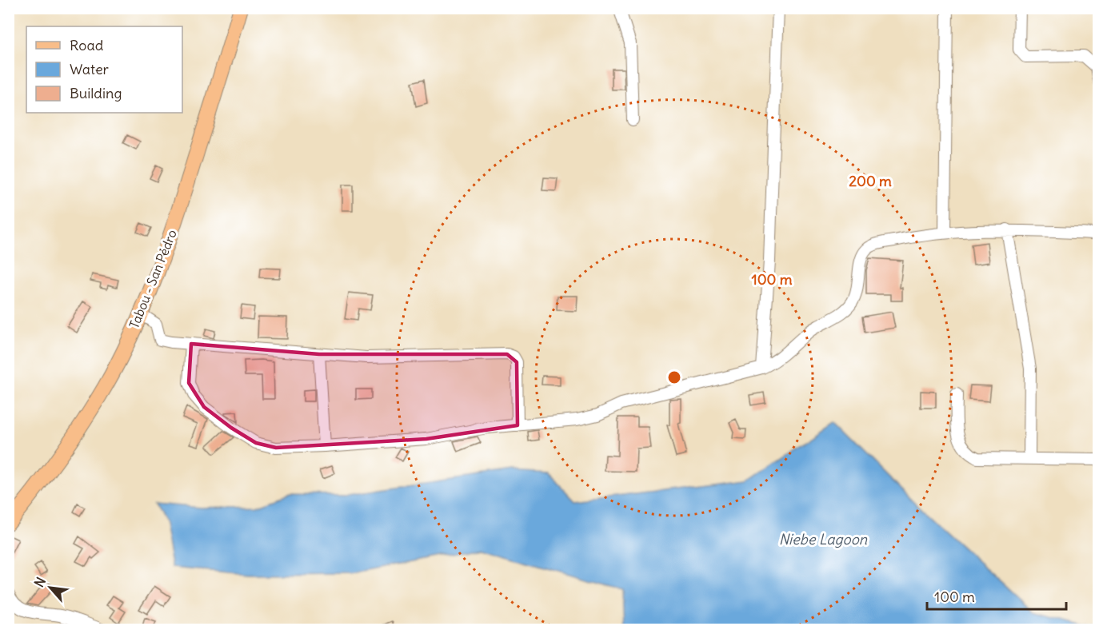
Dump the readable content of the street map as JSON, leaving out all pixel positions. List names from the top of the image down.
{
  "streets": {
    "main road": ["Tabou - San Pédro"]
  },
  "water": ["Niebe Lagoon"],
  "legend": ["Road", "Water", "Building"],
  "scale_bar": "100 m",
  "north": "top left",
  "rings": ["200 m", "100 m"]
}
